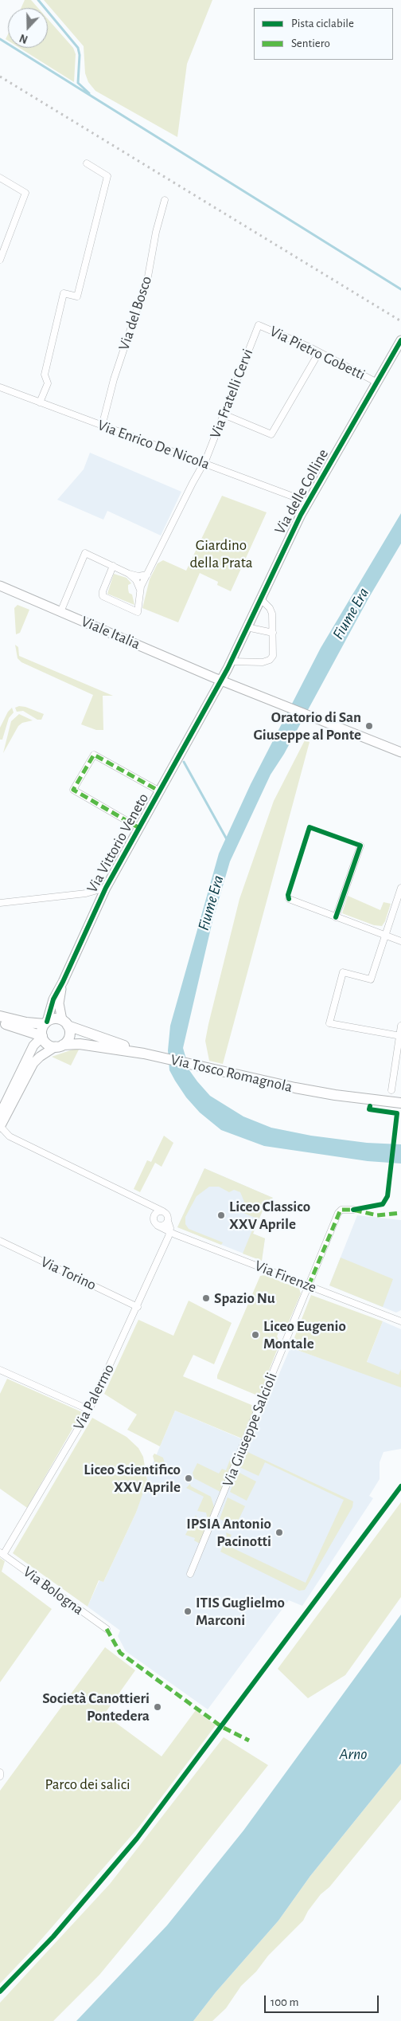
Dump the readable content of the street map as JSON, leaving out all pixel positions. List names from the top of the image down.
{
  "streets": {
    "main road": ["Via Tosco Romagnola"],
    "street": [
      "Via del Bosco",
      "Via Pietro Gobetti",
      "Via Fratelli Cervi",
      "Via Enrico De Nicola",
      "Via delle Colline",
      "Viale Italia",
      "Via Vittorio Veneto",
      "Via Torino",
      "Via Firenze",
      "Via Palermo",
      "Via Giuseppe Salcioli",
      "Via Bologna"
    ]
  },
  "crossings": [
    ["Via del Bosco", "Via Enrico De Nicola"],
    ["Via Pietro Gobetti", "Via Fratelli Cervi"],
    ["Via Pietro Gobetti", "Via delle Colline"],
    ["Via Fratelli Cervi", "Via Enrico De Nicola"],
    ["Via Enrico De Nicola", "Via delle Colline"],
    ["Via delle Colline", "Viale Italia"],
    ["Via delle Colline", "Via Vittorio Veneto"],
    ["Viale Italia", "Via Vittorio Veneto"],
    ["Via Vittorio Veneto", "Via Tosco Romagnola"],
    ["Via Torino", "Via Palermo"],
    ["Via Firenze", "Via Palermo"],
    ["Via Firenze", "Via Giuseppe Salcioli"],
    ["Via Palermo", "Via Bologna"]
  ],
  "water": ["Fiume Era", "Arno"],
  "parks": ["Giardino della Prata", "Parco dei salici"],
  "places": [
    "Oratorio di San Giuseppe al Ponte",
    "Liceo Classico XXV Aprile",
    "Spazio Nu",
    "Liceo Eugenio Montale",
    "Liceo Scientifico XXV Aprile",
    "IPSIA Antonio Pacinotti",
    "ITIS Guglielmo Marconi",
    "Società Canottieri Pontedera"
  ],
  "legend": ["Pista ciclabile", "Sentiero"],
  "scale_bar": "100 m",
  "north": "bottom"
}
